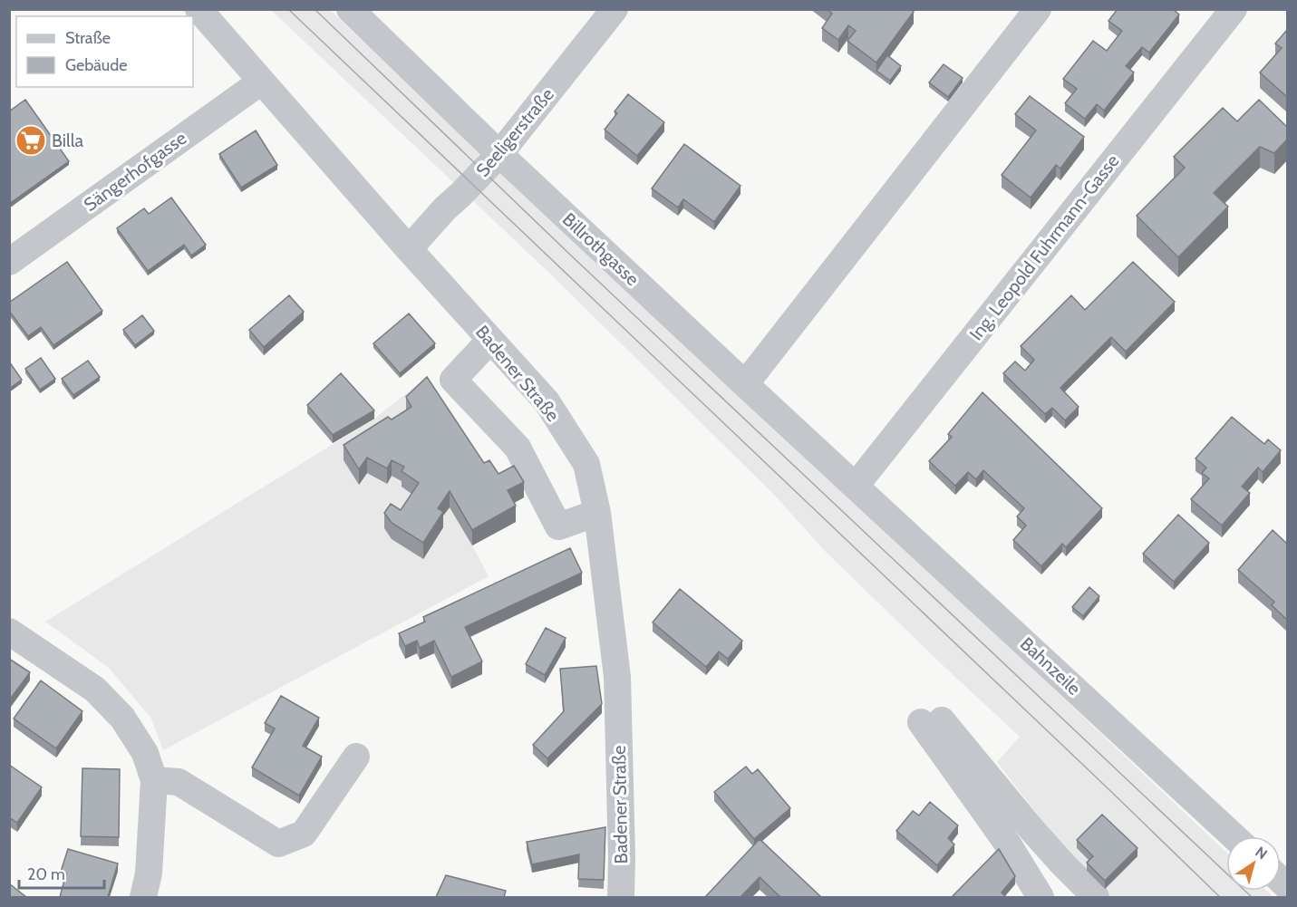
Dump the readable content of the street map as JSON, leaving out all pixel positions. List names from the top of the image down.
{
  "streets": {
    "street": [
      "Seeligerstraße",
      "Sängerhofgasse",
      "Ing. Leopold Fuhrmann-Gasse",
      "Billrothgasse",
      "Badener Straße",
      "Bahnzeile"
    ]
  },
  "crossings": [
    ["Seeligerstraße", "Billrothgasse"],
    ["Seeligerstraße", "Badener Straße"],
    ["Sängerhofgasse", "Badener Straße"],
    ["Ing. Leopold Fuhrmann-Gasse", "Billrothgasse"],
    ["Ing. Leopold Fuhrmann-Gasse", "Bahnzeile"],
    ["Billrothgasse", "Bahnzeile"]
  ],
  "places": {
    "supermarket": ["Billa"]
  },
  "legend": ["Straße", "Gebäude"],
  "scale_bar": "20 m",
  "north": "top right"
}
